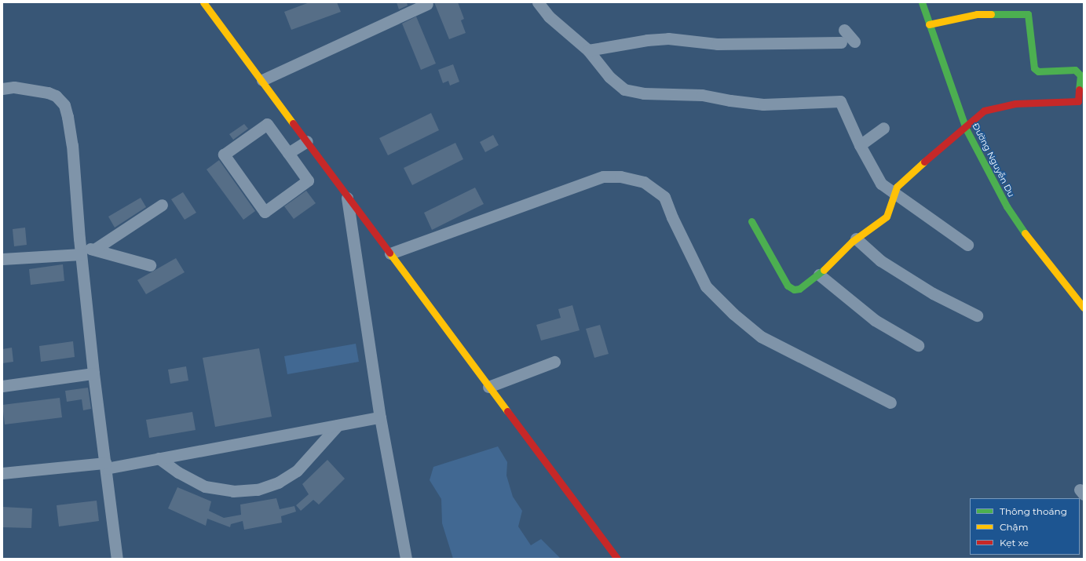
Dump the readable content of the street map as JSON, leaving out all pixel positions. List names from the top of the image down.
{
  "streets": {
    "street": ["Đường Nguyễn Du"]
  },
  "legend": ["Thông thoáng", "Chậm", "Kẹt xe"]
}
